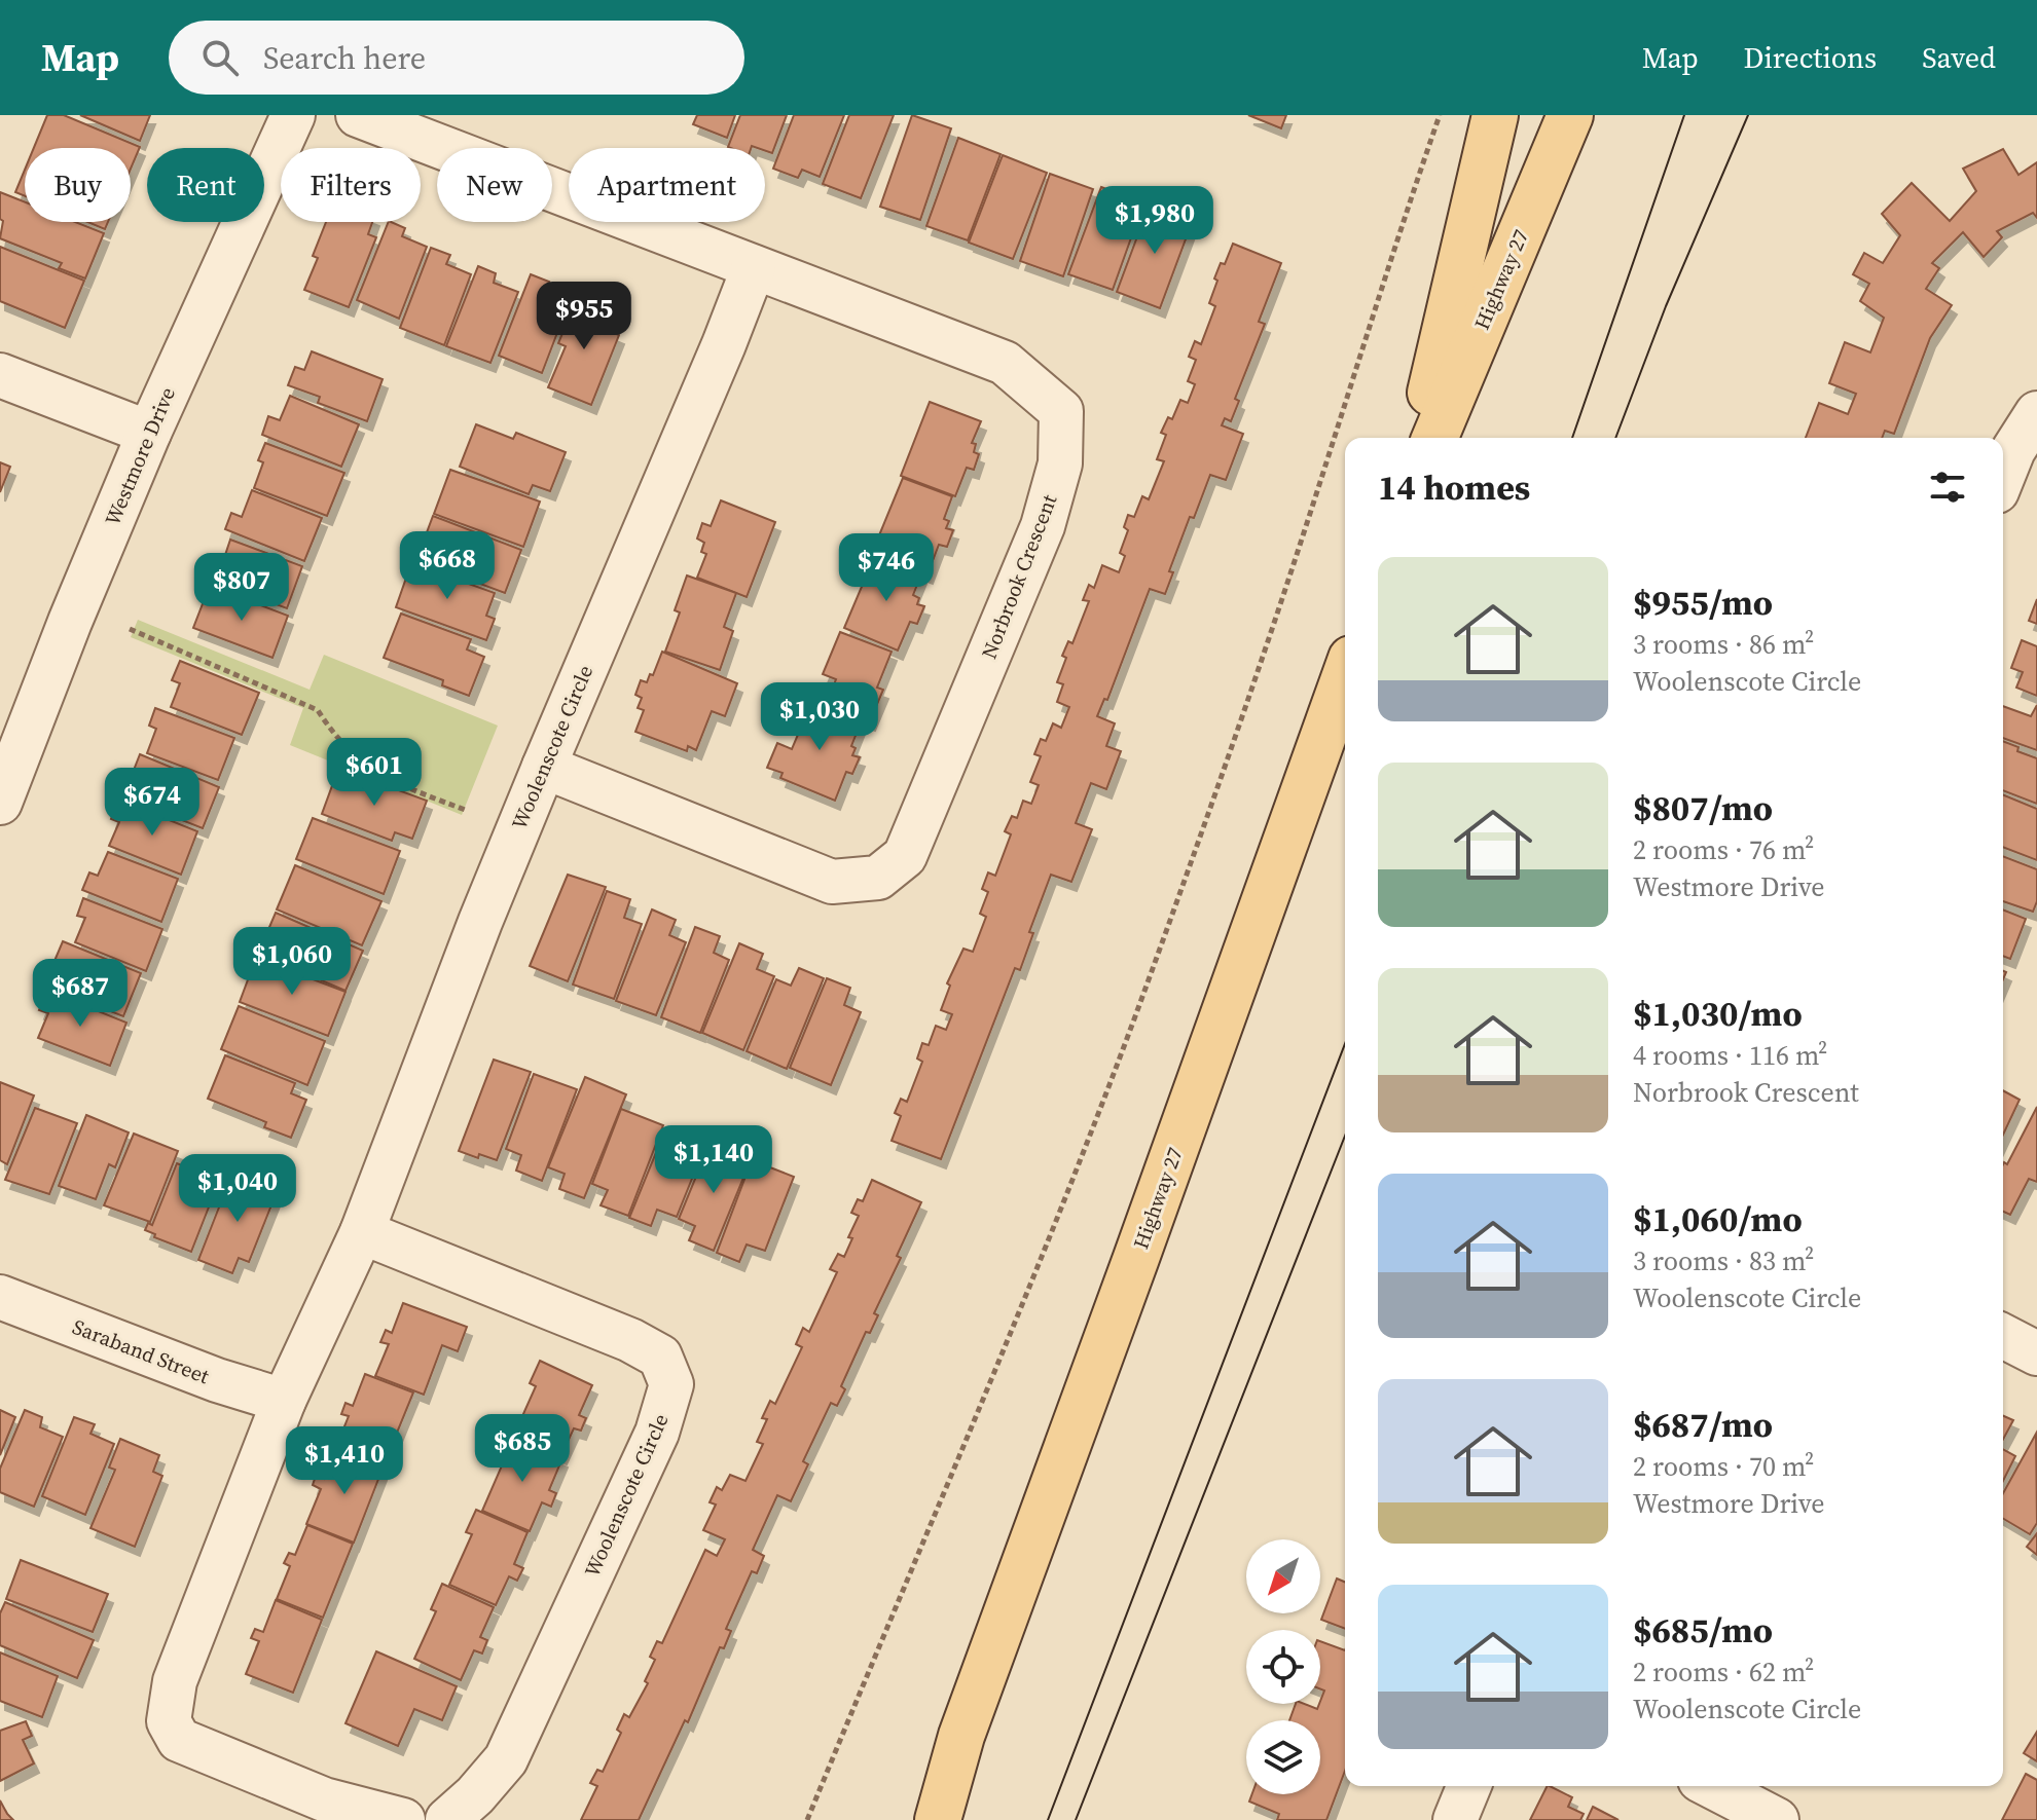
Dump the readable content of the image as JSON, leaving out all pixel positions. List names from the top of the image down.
{
  "streets": {
    "main road": ["Highway 27"],
    "street": [
      "Westmore Drive",
      "Norbrook Crescent",
      "Woolenscote Circle",
      "Saraband Street"
    ]
  },
  "crossings": [
    ["Norbrook Crescent", "Woolenscote Circle"],
    ["Woolenscote Circle", "Saraband Street"]
  ],
  "north": "bottom left",
  "page": {
    "header": "Map",
    "search": "Search here",
    "nav": ["Map", "Directions", "Saved"],
    "chip": [
      "Buy",
      "Rent",
      "Filters",
      "New",
      "Apartment"
    ],
    "price": [
      "$1,980",
      "$955",
      "$668",
      "$746",
      "$807",
      "$1,030",
      "$601",
      "$674",
      "$1,060",
      "$687",
      "$1,140",
      "$1,040",
      "$685",
      "$1,410"
    ],
    "heading": "14 homes",
    "list": [
      {
        "name": "$955/mo",
        "note": "3 rooms · 86 m² · Woolenscote Circle"
      },
      {
        "name": "$807/mo",
        "note": "2 rooms · 76 m² · Westmore Drive"
      },
      {
        "name": "$1,030/mo",
        "note": "4 rooms · 116 m² · Norbrook Crescent"
      },
      {
        "name": "$1,060/mo",
        "note": "3 rooms · 83 m² · Woolenscote Circle"
      },
      {
        "name": "$687/mo",
        "note": "2 rooms · 70 m² · Westmore Drive"
      },
      {
        "name": "$685/mo",
        "note": "2 rooms · 62 m² · Woolenscote Circle"
      }
    ]
  }
}
